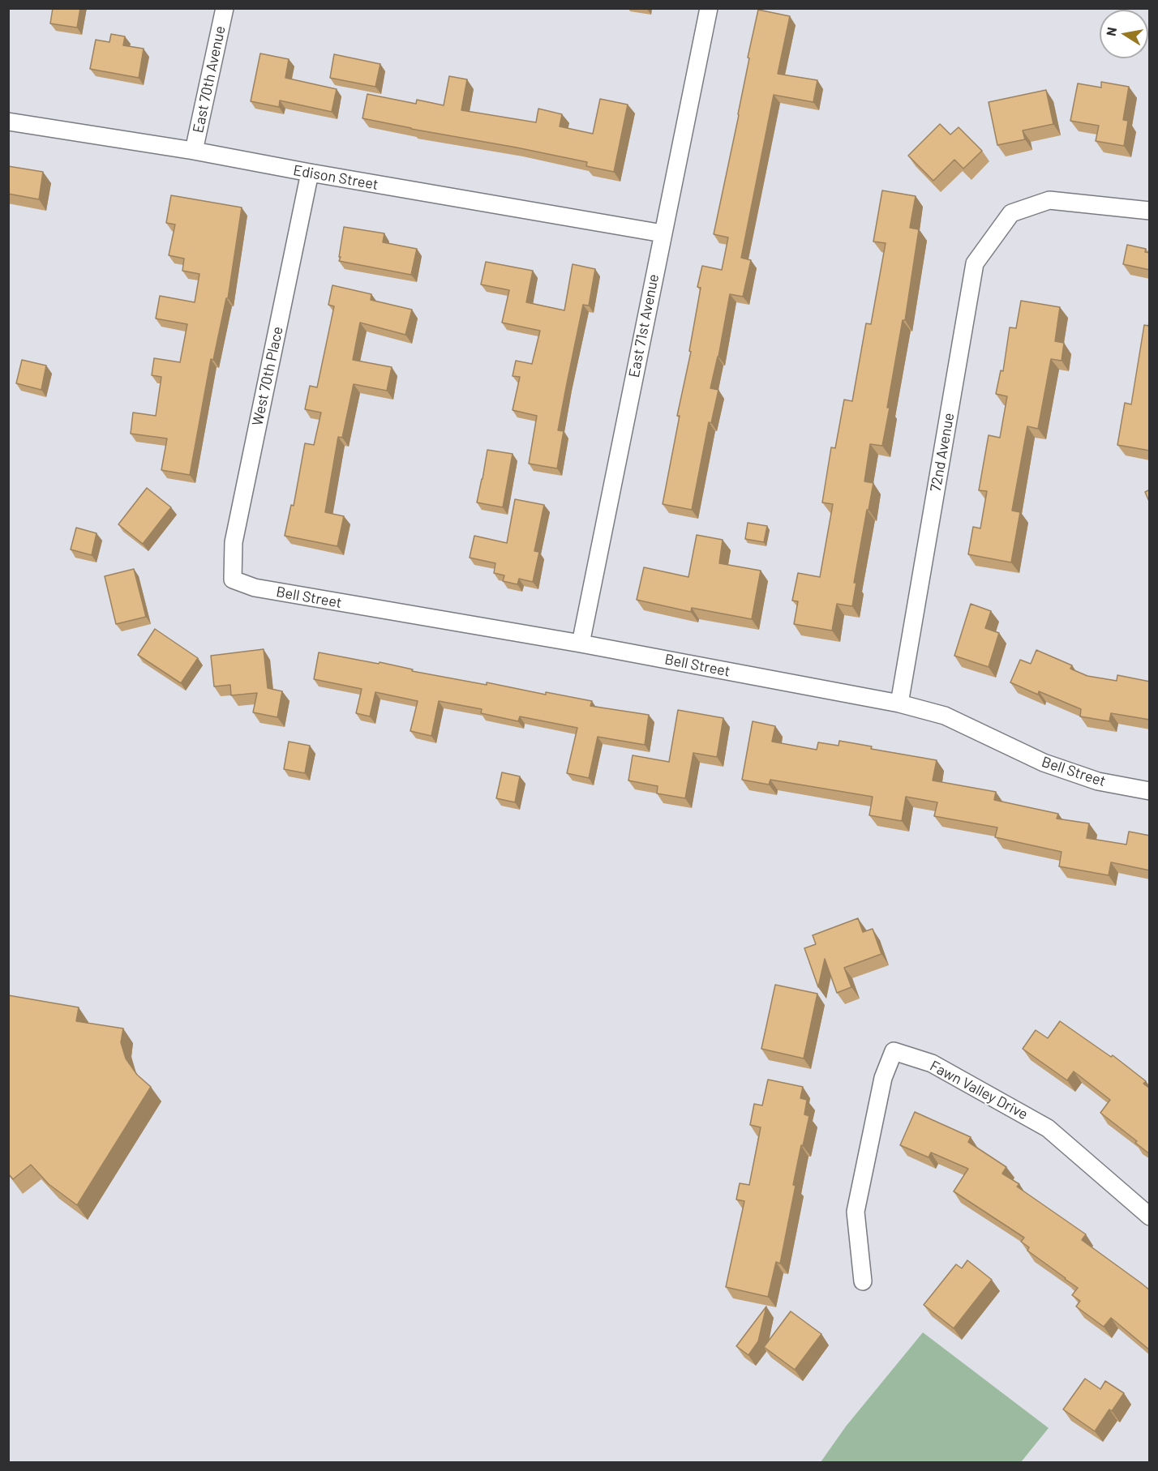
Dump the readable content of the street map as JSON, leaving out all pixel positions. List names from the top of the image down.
{
  "streets": {
    "street": [
      "East 70th Avenue",
      "Edison Street",
      "East 71st Avenue",
      "West 70th Place",
      "72nd Avenue",
      "Bell Street",
      "Fawn Valley Drive"
    ]
  },
  "crossings": [
    ["East 70th Avenue", "Edison Street"],
    ["Edison Street", "East 71st Avenue"],
    ["Edison Street", "West 70th Place"],
    ["East 71st Avenue", "Bell Street"],
    ["West 70th Place", "Bell Street"],
    ["72nd Avenue", "Bell Street"]
  ],
  "north": "left"
}
